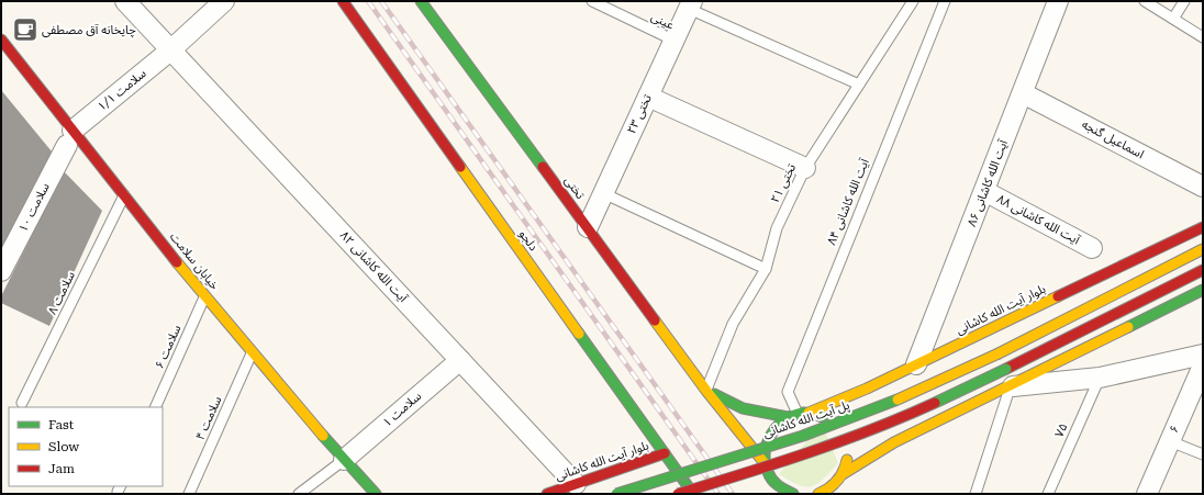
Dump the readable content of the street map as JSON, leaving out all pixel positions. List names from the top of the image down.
{
  "streets": {
    "main road": [
      "تختی",
      "دلجو",
      "خیابان سلامت",
      "بلوار آیت الله کاشانی",
      "پل آیت الله کاشانی"
    ],
    "street": [
      "سلامت ۱/۱",
      "تختی ۲۳",
      "اسماعیل گنجه",
      "آیت الله کاشانی ۸۶",
      "سلامت ۱۰",
      "آیت الله کاشانی ۸۸",
      "آیت الله کاشانی ۸۲",
      "سلامت ۱",
      "۶"
    ],
    "lane": [
      "عینی",
      "تختی ۲۱",
      "آیت الله کاشانی ۸۴",
      "سلامت ۸",
      "سلامت ۶",
      "سلامت ۴",
      "۷۵"
    ]
  },
  "crossings": [
    ["عینی", "تختی ۲۳"],
    ["سلامت ۱/۱", "سلامت ۱۰"],
    ["سلامت ۱/۱", "خیابان سلامت"],
    ["سلامت ۱/۱", "آیت الله کاشانی ۸۲"],
    ["تختی ۲۳", "تختی"],
    ["اسماعیل گنجه", "آیت الله کاشانی ۸۶"],
    ["تختی ۲۱", "تختی"],
    ["آیت الله کاشانی ۸۶", "آیت الله کاشانی ۸۸"],
    ["آیت الله کاشانی ۸۶", "بلوار آیت الله کاشانی"],
    ["سلامت ۱۰", "خیابان سلامت"],
    ["دلجو", "بلوار آیت الله کاشانی"],
    ["خیابان سلامت", "سلامت ۸"],
    ["خیابان سلامت", "سلامت ۶"],
    ["خیابان سلامت", "سلامت ۱"],
    ["خیابان سلامت", "سلامت ۴"],
    ["آیت الله کاشانی ۸۲", "بلوار آیت الله کاشانی"],
    ["آیت الله کاشانی ۸۲", "سلامت ۱"]
  ],
  "places": {
    "cafe": ["چایخانه آق مصطفی"]
  },
  "legend": ["Fast", "Slow", "Jam"]
}
